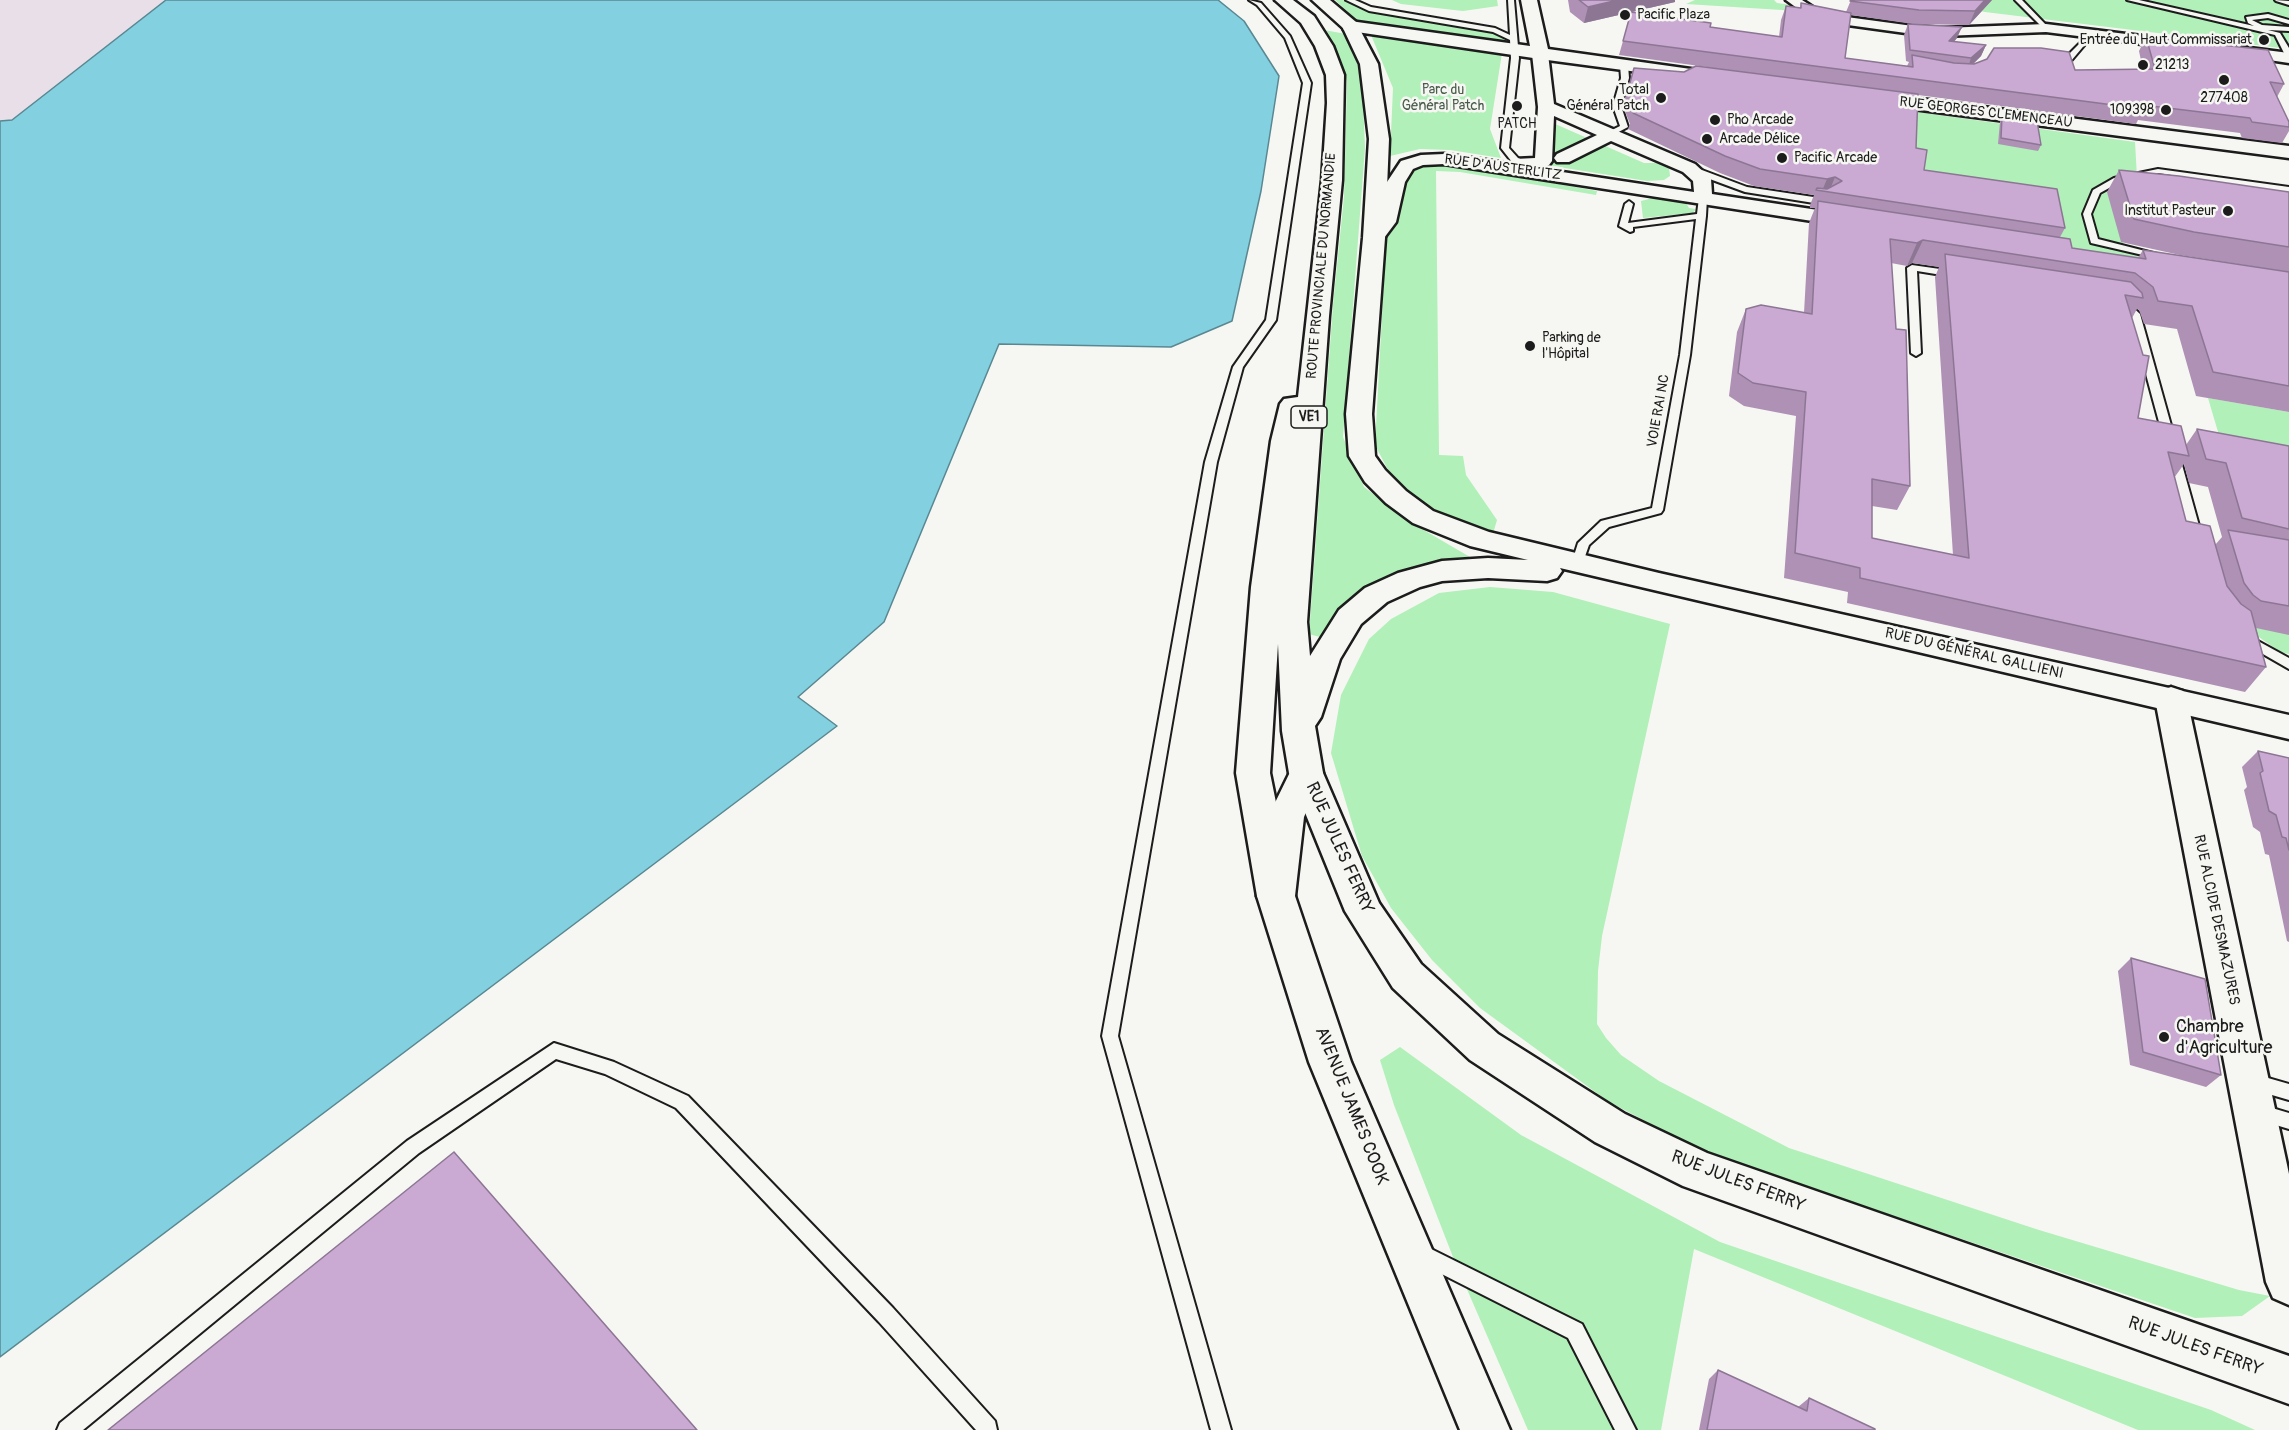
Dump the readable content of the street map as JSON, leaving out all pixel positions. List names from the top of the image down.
{
  "streets": {
    "main road": [
      "RUE GEORGES CLEMENCEAU",
      "ROUTE PROVINCIALE DU NORMANDIE",
      "VE1",
      "RUE DU GÉNÉRAL GALLIENI",
      "RUE JULES FERRY",
      "RUE ALCIDE DESMAZURES",
      "AVENUE JAMES COOK"
    ],
    "street": ["RUE D'AUSTERLITZ"],
    "lane": ["VOIE RAI NC"]
  },
  "crossings": [
    ["RUE D'AUSTERLITZ", "VOIE RAI NC"],
    ["RUE D'AUSTERLITZ", "RUE DU GÉNÉRAL GALLIENI"],
    ["ROUTE PROVINCIALE DU NORMANDIE", "RUE DU GÉNÉRAL GALLIENI"],
    ["VOIE RAI NC", "RUE DU GÉNÉRAL GALLIENI"],
    ["RUE DU GÉNÉRAL GALLIENI", "RUE JULES FERRY"],
    ["RUE DU GÉNÉRAL GALLIENI", "RUE ALCIDE DESMAZURES"],
    ["RUE DU GÉNÉRAL GALLIENI", "AVENUE JAMES COOK"],
    ["RUE JULES FERRY", "AVENUE JAMES COOK"]
  ],
  "parks": ["Parc du Général Patch"],
  "places": [
    "Pacific Plaza",
    "Entrée du Haut Commissariat",
    "21213",
    "277408",
    "Total Général Patch",
    "PATCH",
    "109398",
    "Pho Arcade",
    "Arcade Délice",
    "Pacific Arcade",
    "Institut Pasteur",
    "Parking de l'Hôpital",
    "Chambre d'Agriculture"
  ]
}
